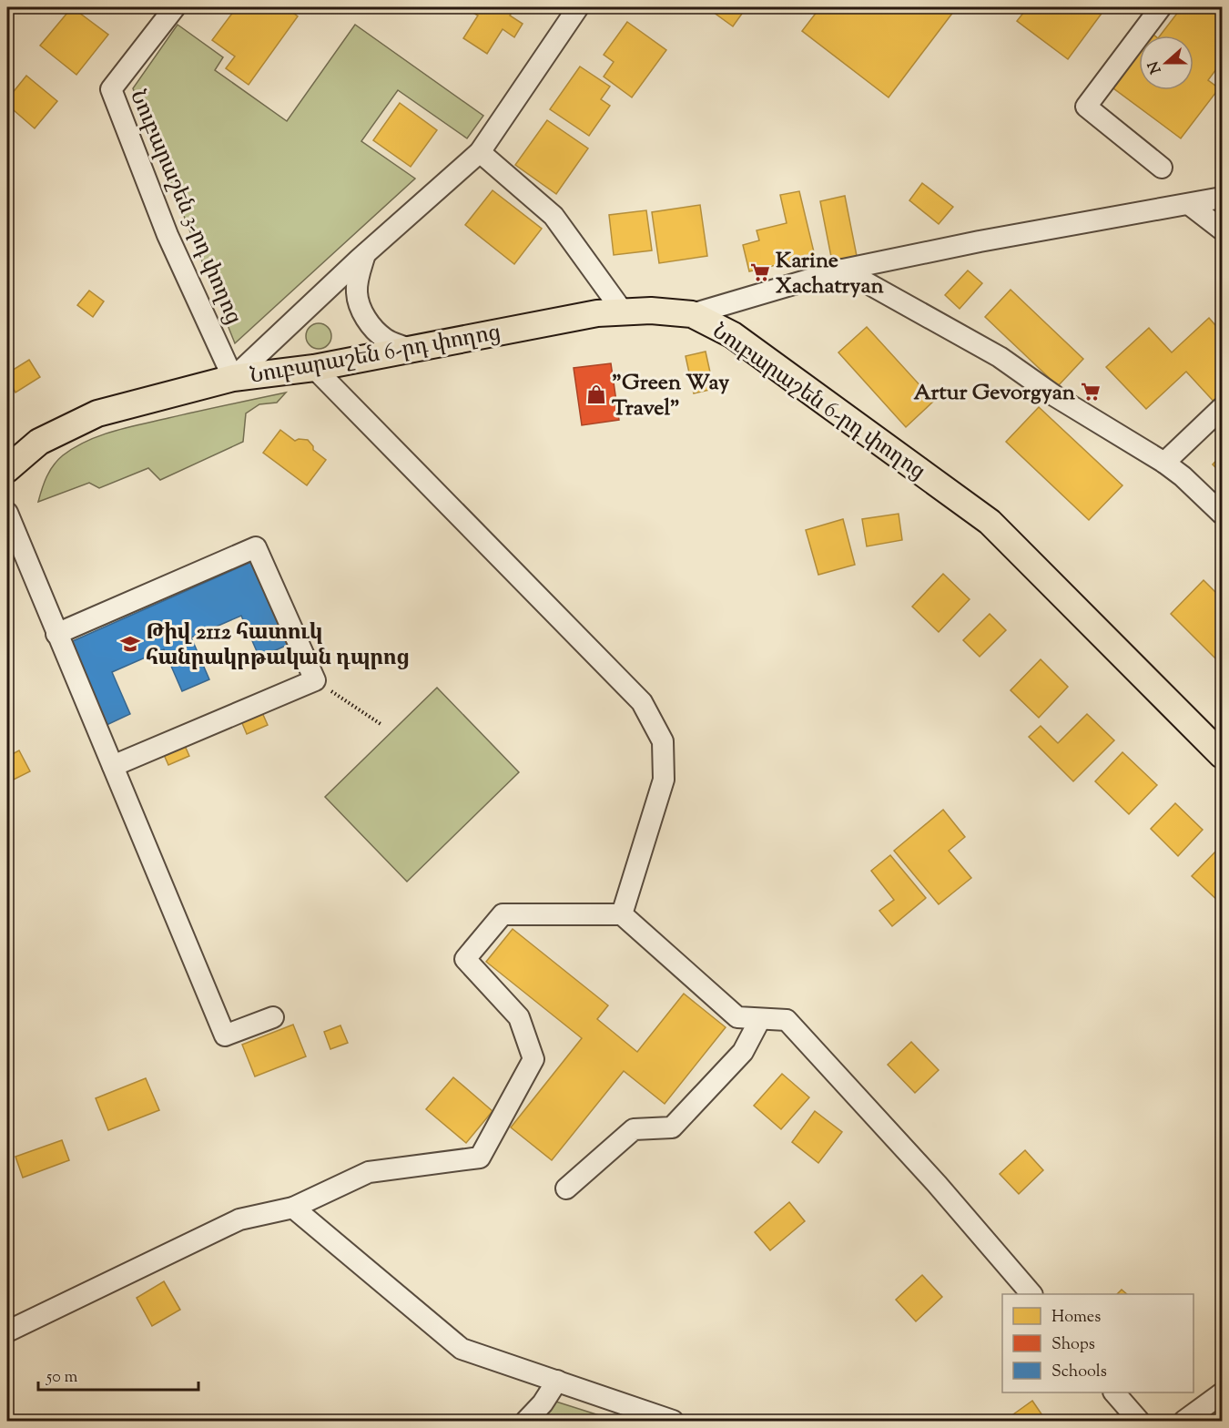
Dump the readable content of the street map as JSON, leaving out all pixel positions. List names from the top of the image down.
{
  "streets": {
    "main road": ["Նուբարաշեն 6-րդ փողոց"],
    "street": ["Նուբարաշեն 3-րդ փողոց"]
  },
  "crossings": [
    ["Նուբարաշեն 3-րդ փողոց", "Նուբարաշեն 6-րդ փողոց"]
  ],
  "places": {
    "supermarket": ["Karine Xachatryan", "Artur Gevorgyan"],
    "shop": ["\"Green Way Travel\""],
    "school or university": ["Թիվ 2112 հատուկ հանրակրթական դպրոց"]
  },
  "legend": ["Homes", "Shops", "Schools"],
  "scale_bar": "50 m",
  "north": "left"
}
